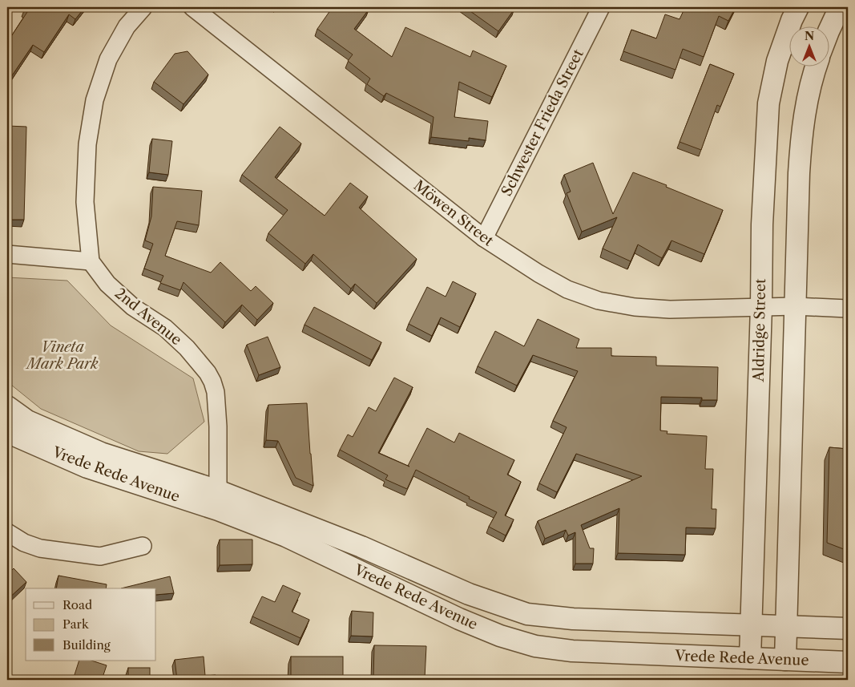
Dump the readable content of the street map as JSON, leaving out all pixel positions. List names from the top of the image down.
{
  "streets": {
    "street": [
      "Schwester Frieda Street",
      "Möwen Street",
      "2nd Avenue",
      "Aldridge Street",
      "Vrede Rede Avenue"
    ]
  },
  "crossings": [
    ["Schwester Frieda Street", "Möwen Street"],
    ["Möwen Street", "Aldridge Street"],
    ["2nd Avenue", "Vrede Rede Avenue"],
    ["Aldridge Street", "Vrede Rede Avenue"]
  ],
  "parks": ["Vineta Mark Park"],
  "legend": ["Road", "Park", "Building"],
  "north": "top"
}
